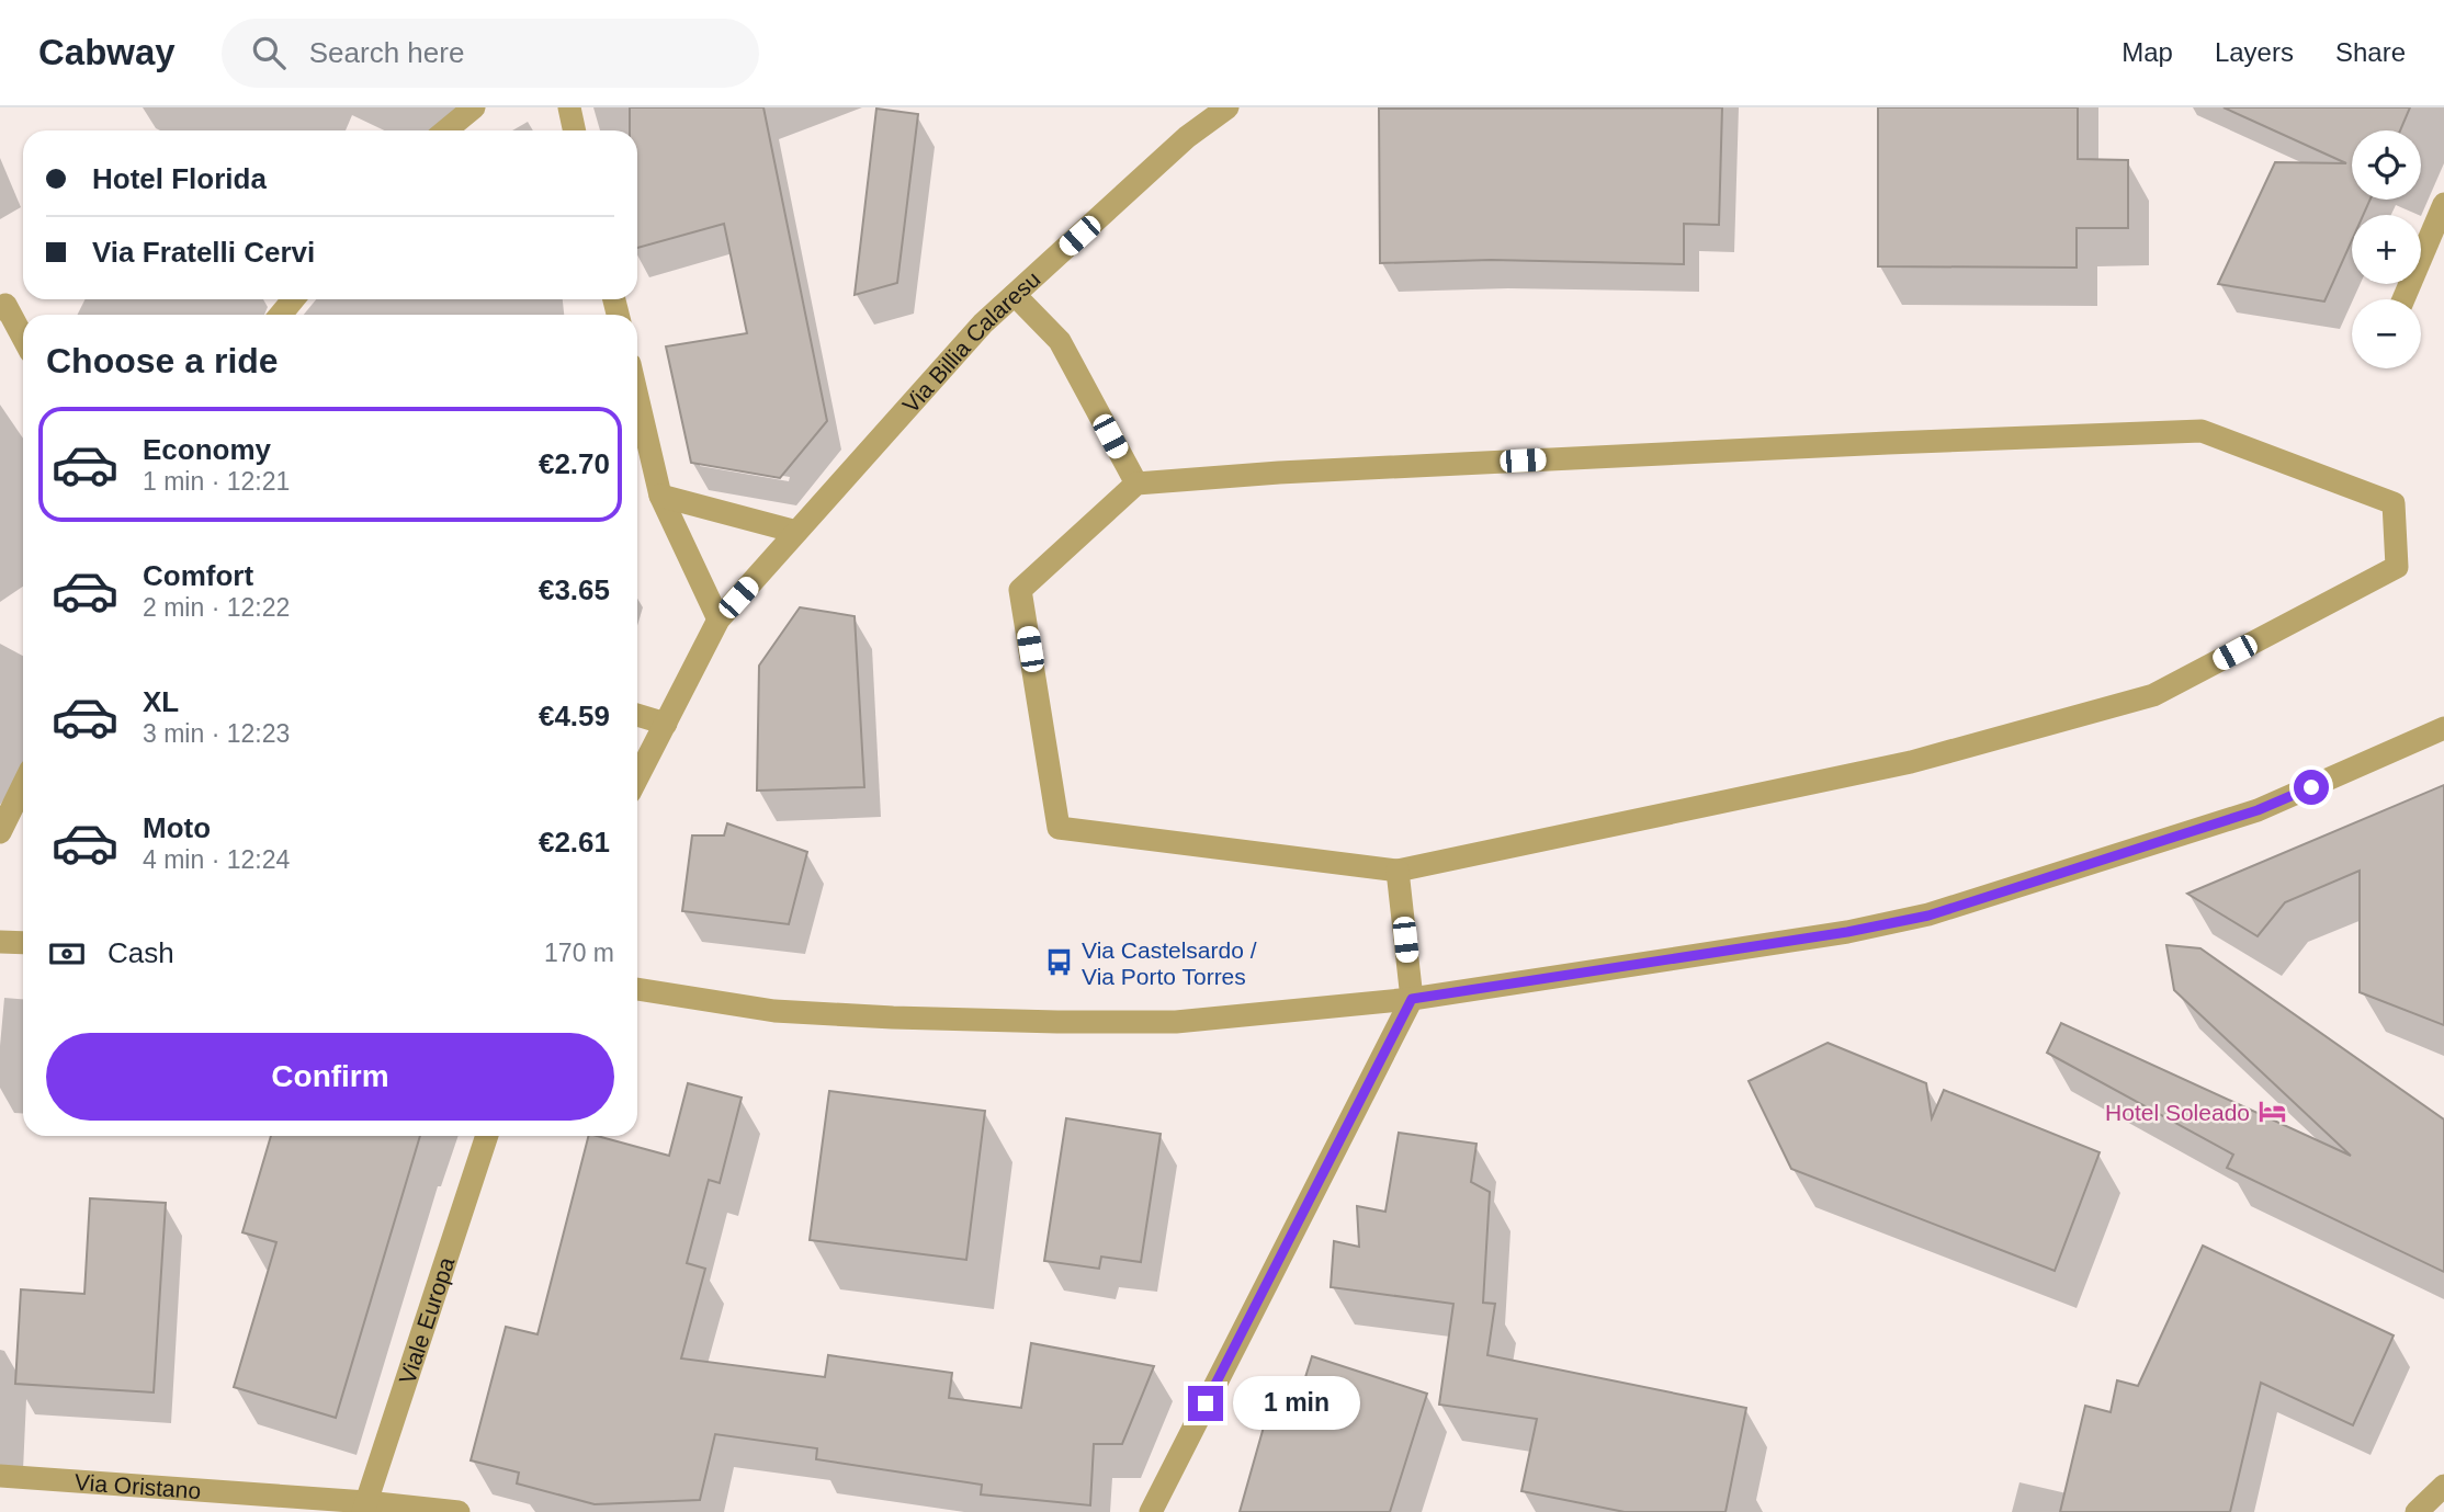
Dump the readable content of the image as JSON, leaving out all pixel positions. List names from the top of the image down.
{
  "streets": {
    "street": ["Via Billia Calaresu", "Viale Europa", "Via Oristano"]
  },
  "crossings": [
    ["Viale Europa", "Via Oristano"]
  ],
  "places": {
    "bus stop": ["Via Castelsardo / Via Porto Torres"],
    "hotel": ["Hotel Soleado"]
  },
  "page": {
    "header": "Cabway",
    "search": "Search here",
    "nav": ["Map", "Layers", "Share"],
    "map_buttons": ["+", "−"],
    "banner": ["Hotel Florida", "Via Fratelli Cervi"],
    "heading": "Choose a ride",
    "list": [
      {
        "name": "Economy",
        "note": "1 min · 12:21",
        "value": "€2.70"
      },
      {
        "name": "Comfort",
        "note": "2 min · 12:22",
        "value": "€3.65"
      },
      {
        "name": "XL",
        "note": "3 min · 12:23",
        "value": "€4.59"
      },
      {
        "name": "Moto",
        "note": "4 min · 12:24",
        "value": "€2.61"
      }
    ],
    "pay": ["Cash", "170 m"],
    "buttons": "Confirm",
    "bubble": "1 min"
  }
}
